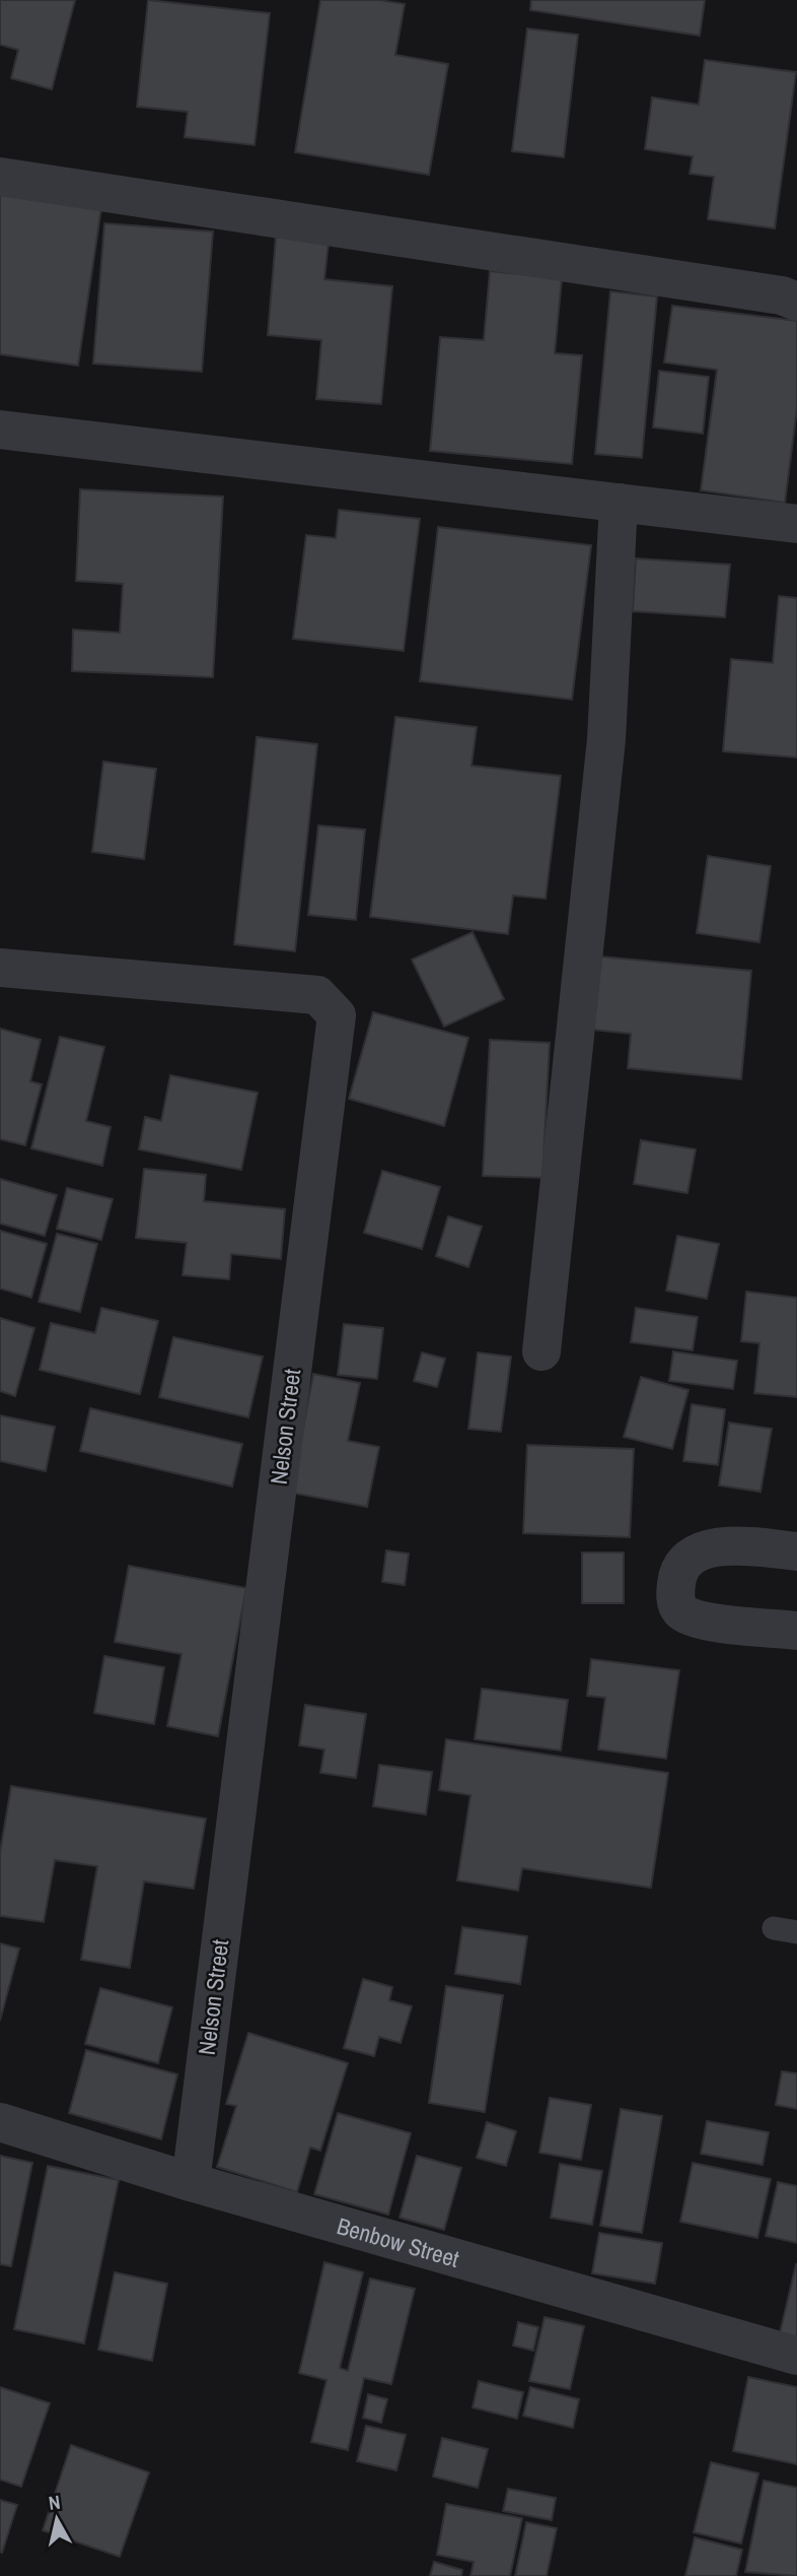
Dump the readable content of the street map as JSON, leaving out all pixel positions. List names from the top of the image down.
{
  "streets": {
    "street": ["Nelson Street", "Benbow Street"]
  },
  "crossings": [
    ["Nelson Street", "Benbow Street"]
  ],
  "north": "top"
}
